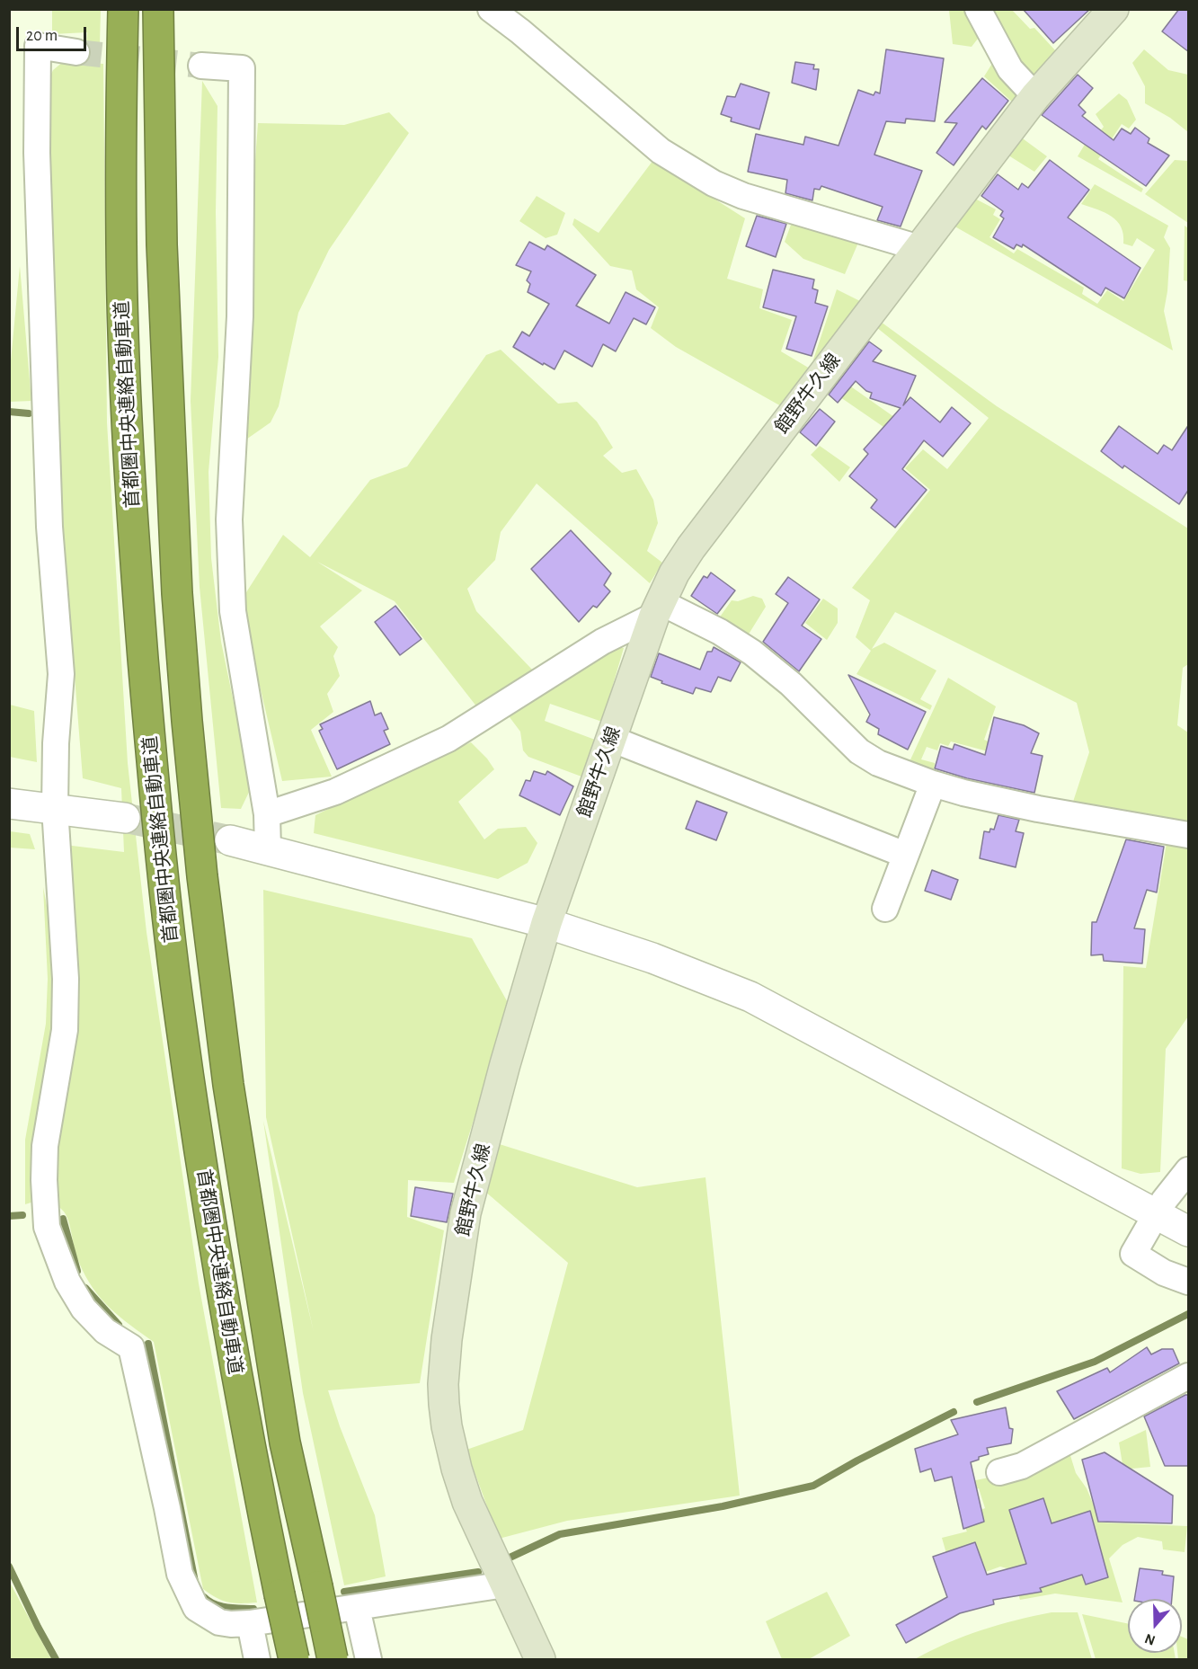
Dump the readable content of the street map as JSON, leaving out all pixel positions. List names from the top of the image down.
{
  "streets": {
    "highway": ["首都圏中央連絡自動車道"],
    "main road": ["館野牛久線"]
  },
  "scale_bar": "20 m",
  "north": "bottom"
}
